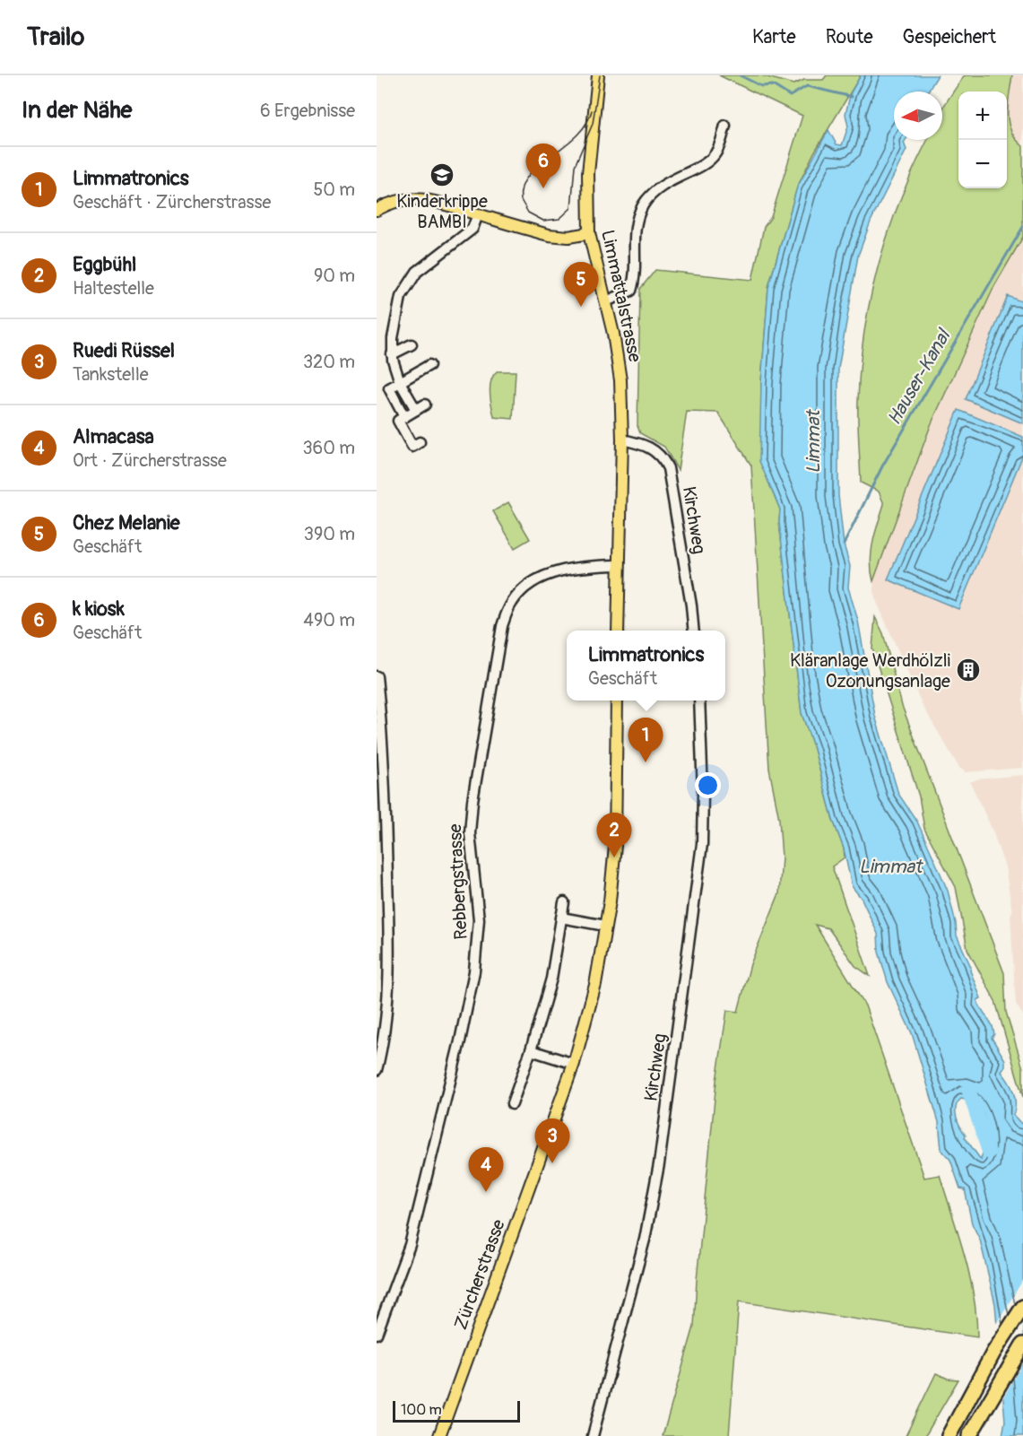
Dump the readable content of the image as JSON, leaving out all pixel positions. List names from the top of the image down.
{
  "streets": {
    "main road": ["Limmattalstrasse", "Zürcherstrasse"],
    "street": ["Kirchweg", "Rebbergstrasse"]
  },
  "crossings": [
    ["Limmattalstrasse", "Kirchweg"],
    ["Limmattalstrasse", "Rebbergstrasse"]
  ],
  "water": ["Hauser-Kanal", "Limmat"],
  "places": {
    "school or university": ["Kinderkrippe BAMBI"],
    "building": ["Kläranlage Werdhölzli Ozonungsanlage"]
  },
  "scale_bar": "100 m",
  "north": "left",
  "page": {
    "header": "Trailo",
    "nav": ["Karte", "Route", "Gespeichert"],
    "heading": ["In der Nähe", "6 Ergebnisse"],
    "map_buttons": ["+", "−"],
    "pins": [
      "6",
      "5",
      "1",
      "2",
      "3",
      "4"
    ],
    "list": [
      {
        "mark": "1",
        "name": "Limmatronics",
        "note": "Geschäft · Zürcherstrasse",
        "value": "50 m"
      },
      {
        "mark": "2",
        "name": "Eggbühl",
        "note": "Haltestelle",
        "value": "90 m"
      },
      {
        "mark": "3",
        "name": "Ruedi Rüssel",
        "note": "Tankstelle",
        "value": "320 m"
      },
      {
        "mark": "4",
        "name": "Almacasa",
        "note": "Ort · Zürcherstrasse",
        "value": "360 m"
      },
      {
        "mark": "5",
        "name": "Chez Melanie",
        "note": "Geschäft",
        "value": "390 m"
      },
      {
        "mark": "6",
        "name": "k kiosk",
        "note": "Geschäft",
        "value": "490 m"
      }
    ],
    "popup": ["Limmatronics", "Geschäft"],
    "scale": "100 m"
  }
}
